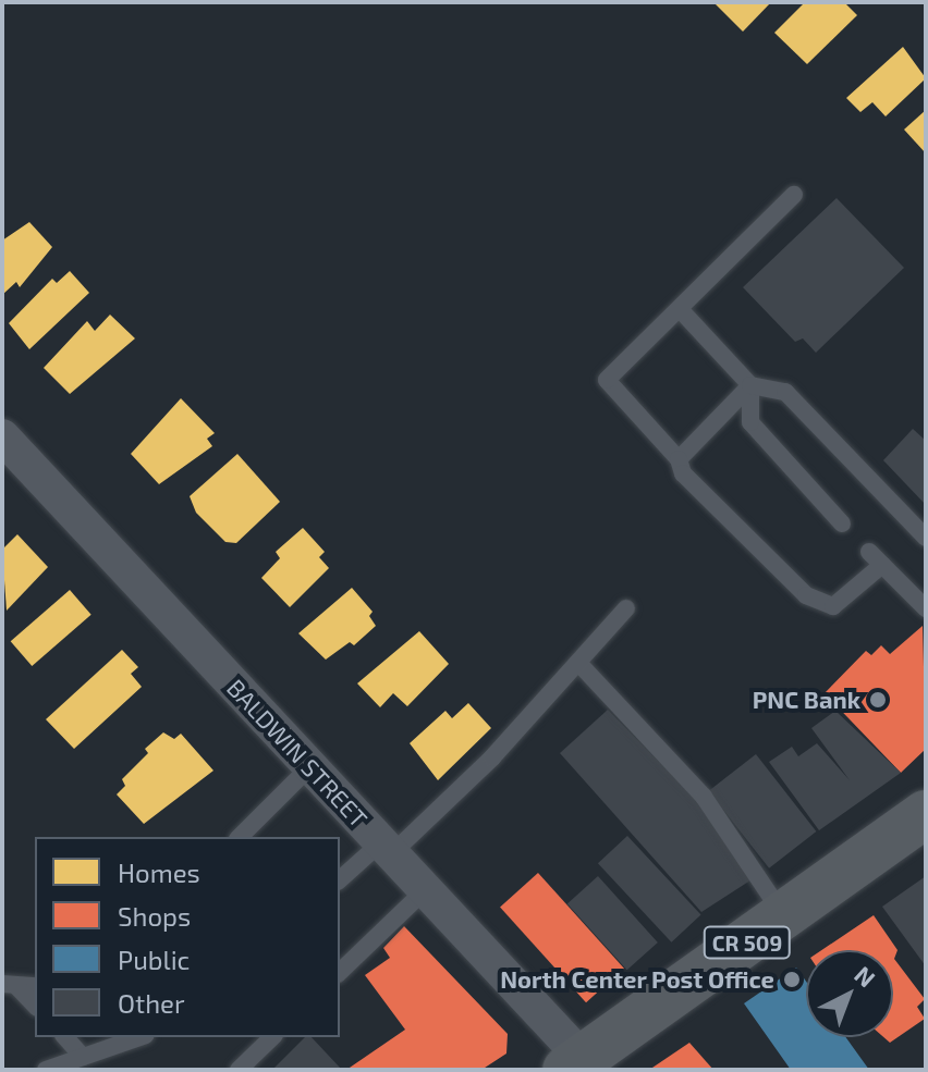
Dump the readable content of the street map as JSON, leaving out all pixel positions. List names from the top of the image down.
{
  "streets": {
    "main road": ["CR 509"],
    "street": ["BALDWIN STREET"]
  },
  "crossings": [
    ["BALDWIN STREET", "CR 509"]
  ],
  "places": ["PNC Bank", "North Center Post Office"],
  "legend": [
    "Homes",
    "Shops",
    "Public",
    "Other"
  ],
  "north": "top right"
}
